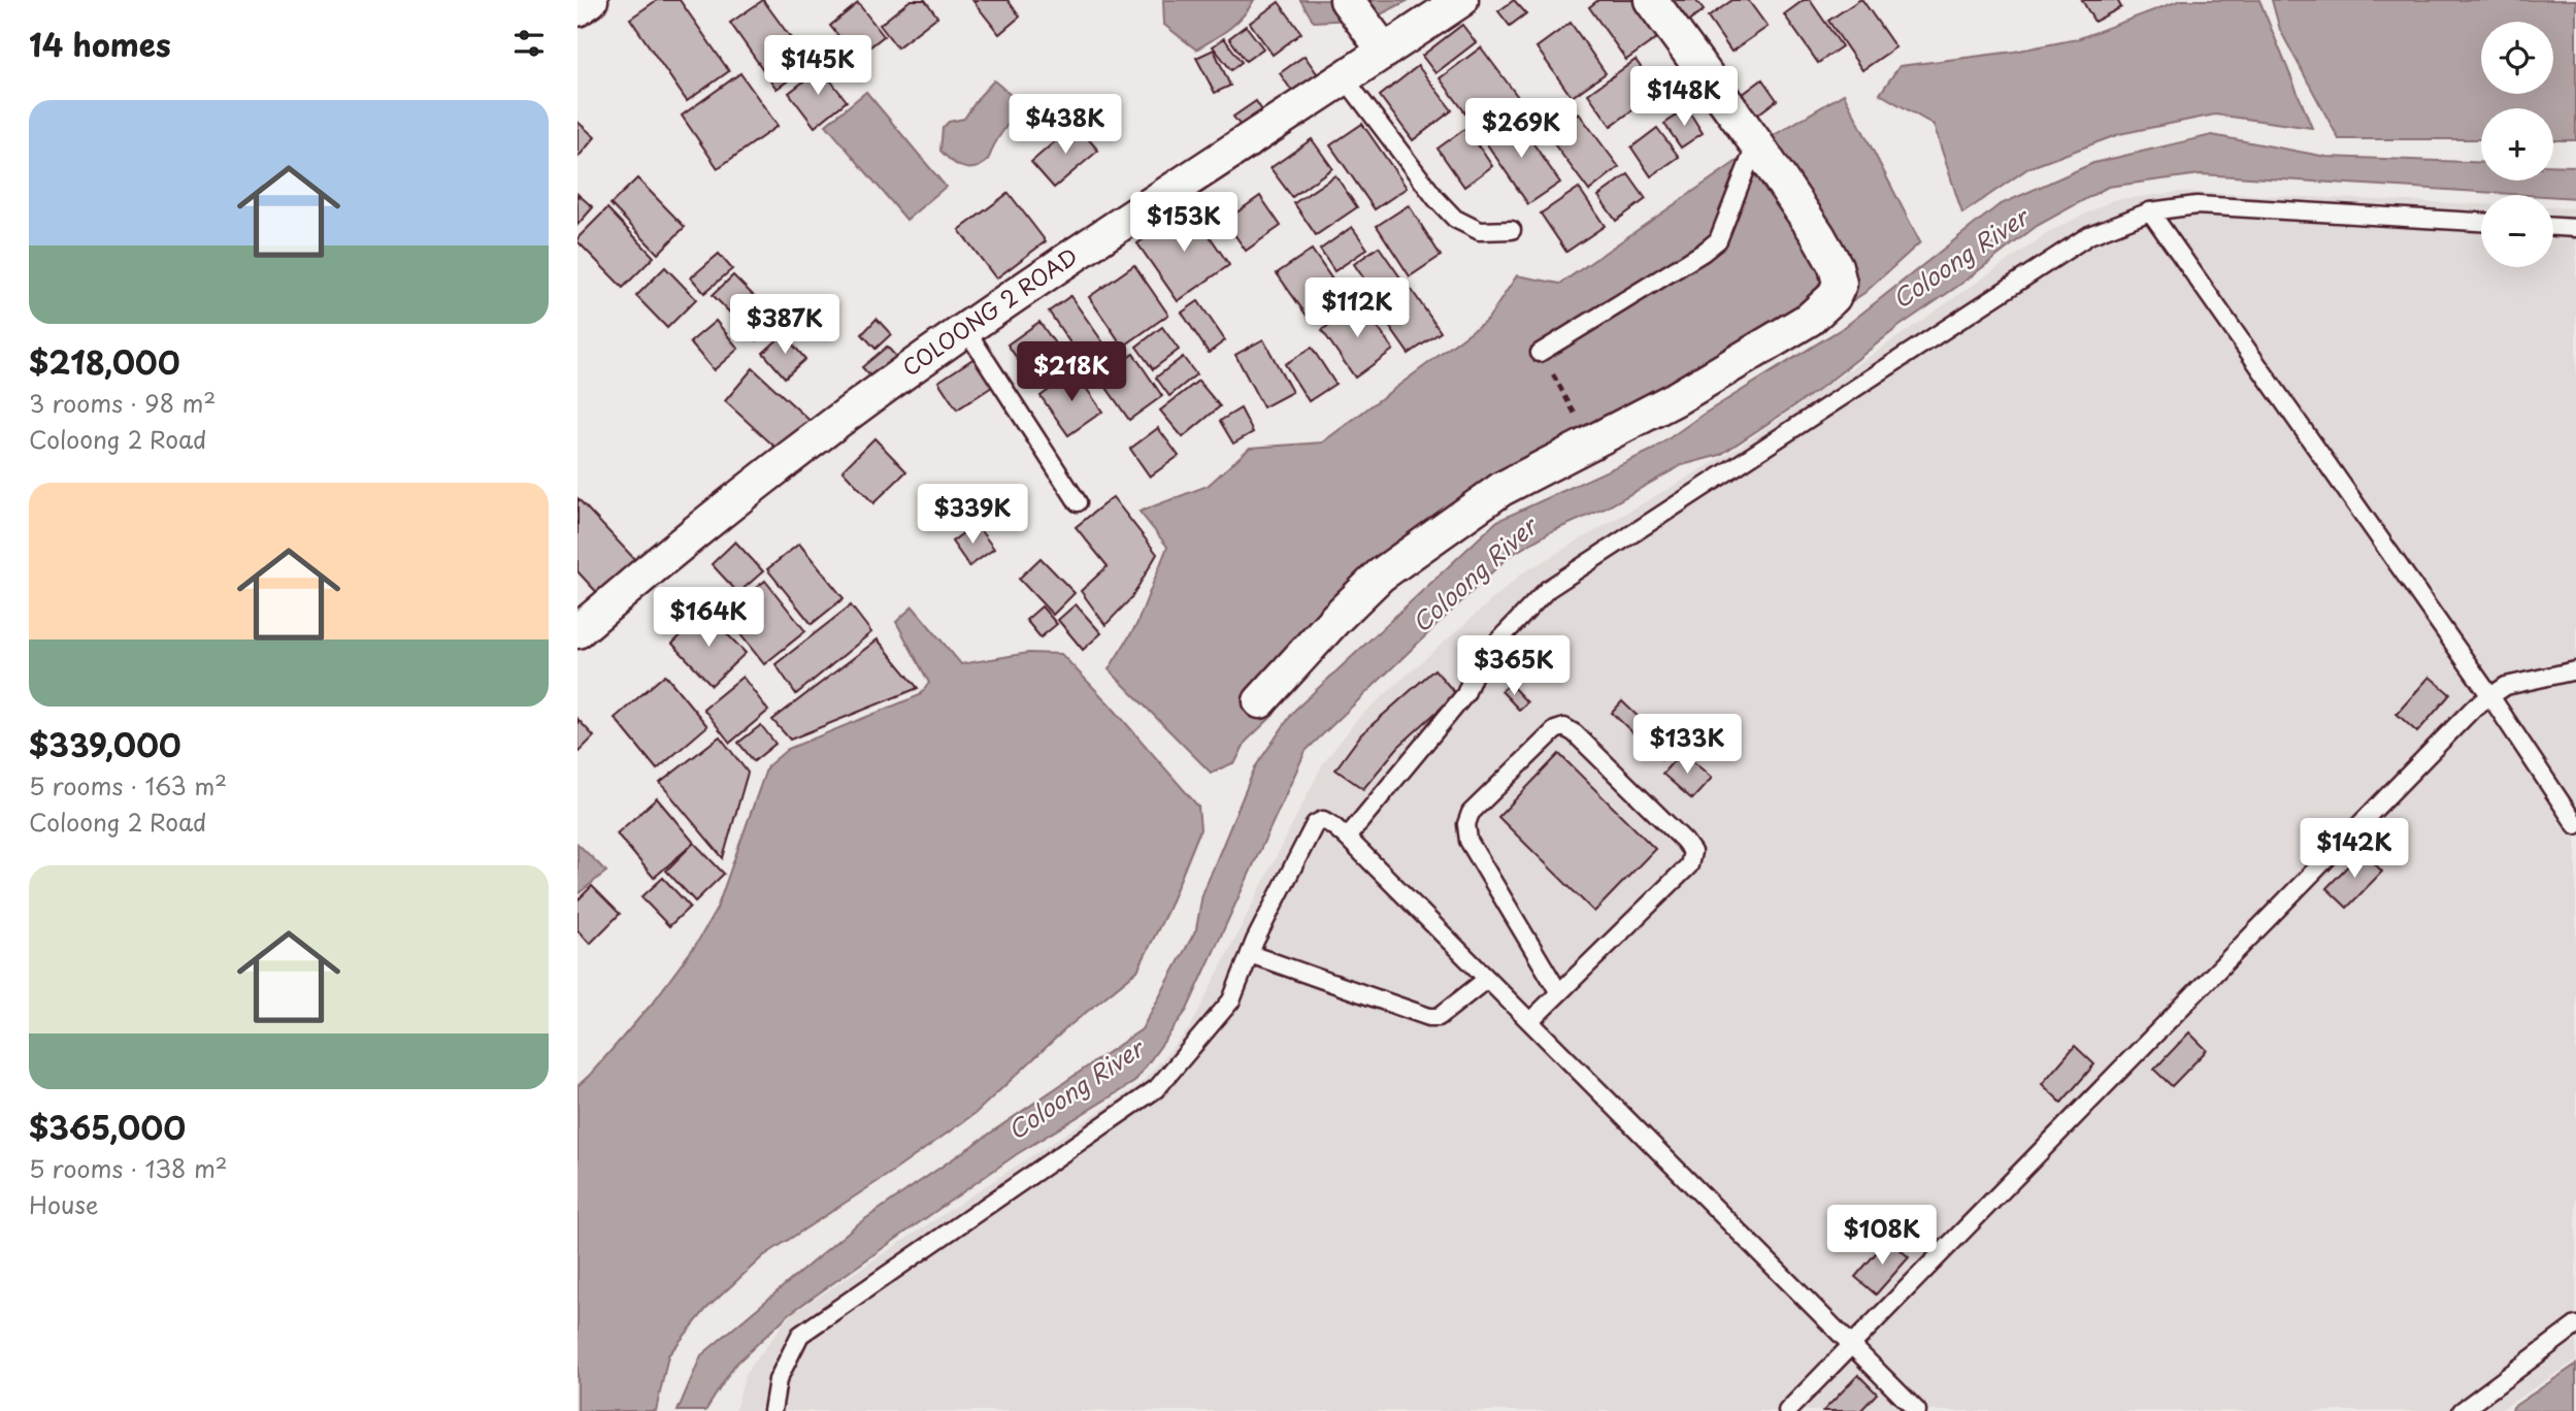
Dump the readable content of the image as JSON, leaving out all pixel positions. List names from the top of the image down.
{
  "streets": {
    "street": ["COLOONG 2 ROAD"]
  },
  "water": ["Coloong River"],
  "page": {
    "heading": "14 homes",
    "map_buttons": ["+", "−"],
    "price": [
      "$145K",
      "$148K",
      "$438K",
      "$269K",
      "$153K",
      "$112K",
      "$387K",
      "$218K",
      "$339K",
      "$164K",
      "$365K",
      "$133K",
      "$142K",
      "$108K"
    ],
    "list": [
      {
        "name": "$218,000",
        "note": "3 rooms · 98 m² · Coloong 2 Road"
      },
      {
        "name": "$339,000",
        "note": "5 rooms · 163 m² · Coloong 2 Road"
      },
      {
        "name": "$365,000",
        "note": "5 rooms · 138 m² · House"
      }
    ]
  }
}
